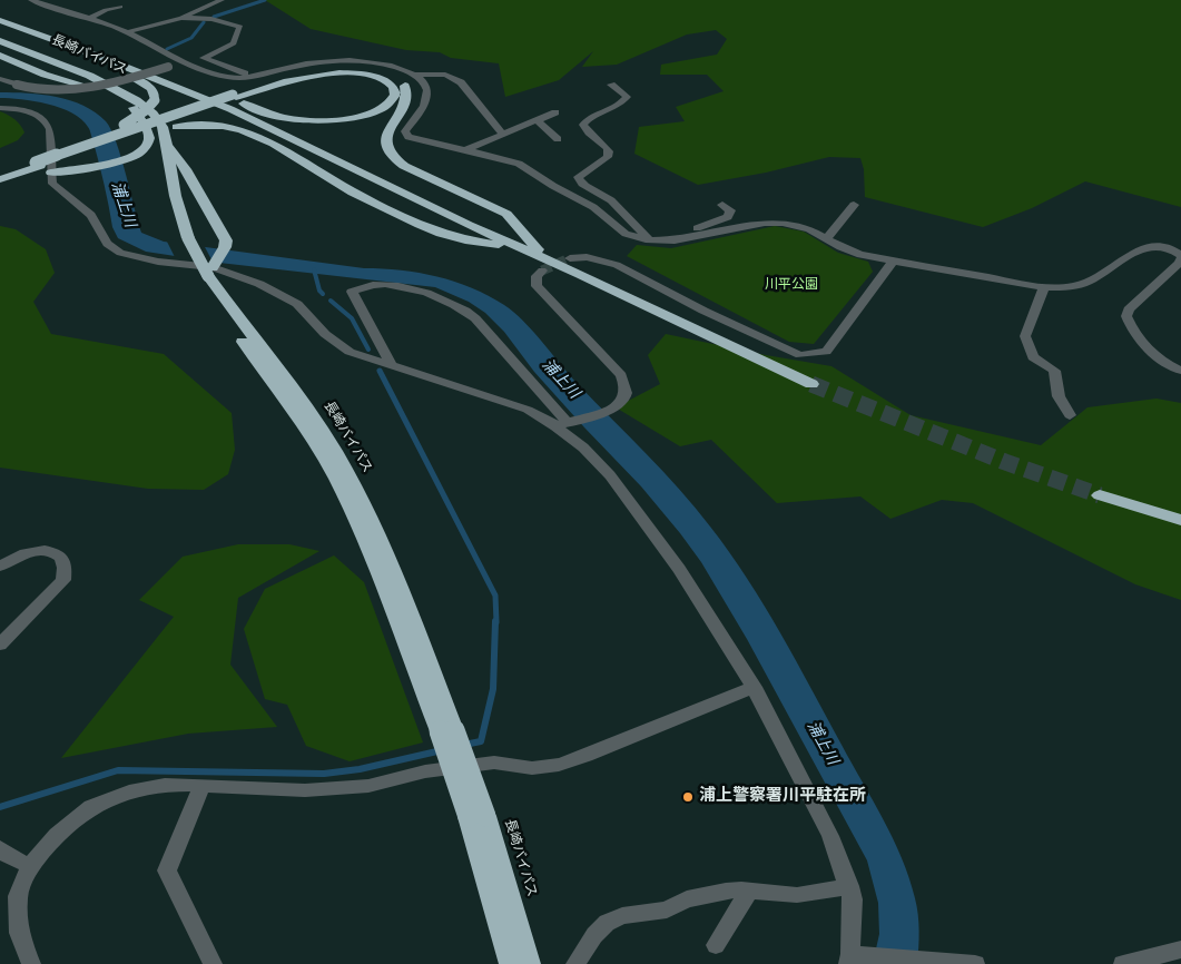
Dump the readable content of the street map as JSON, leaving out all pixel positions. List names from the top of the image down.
{
  "streets": {
    "highway": ["長崎バイパス"]
  },
  "water": ["浦上川"],
  "parks": ["川平公園"],
  "places": ["浦上警察署川平駐在所"]
}
